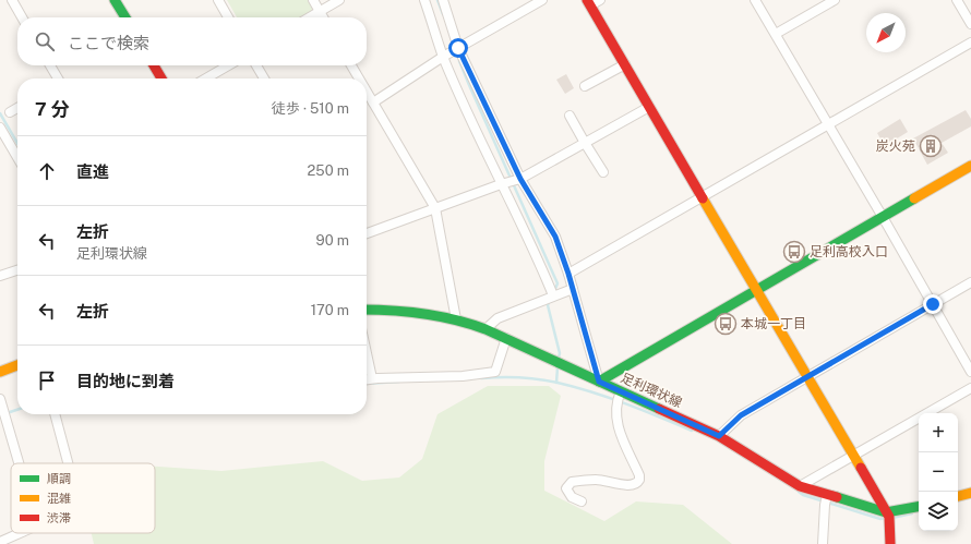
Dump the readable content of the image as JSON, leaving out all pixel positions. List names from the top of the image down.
{
  "streets": {
    "street": ["足利環状線"]
  },
  "places": {
    "building": ["炭火苑"],
    "bus stop": ["足利高校入口", "本城一丁目"]
  },
  "legend": ["順調", "混雑", "渋滞"],
  "north": "bottom left",
  "page": {
    "search": "ここで検索",
    "heading": ["7 分", "徒歩 · 510 m"],
    "list": [
      ["直進", "250 m"],
      ["左折", "足利環状線", "90 m"],
      ["左折", "170 m"],
      "目的地に到着"
    ],
    "map_buttons": ["+", "−"]
  }
}
